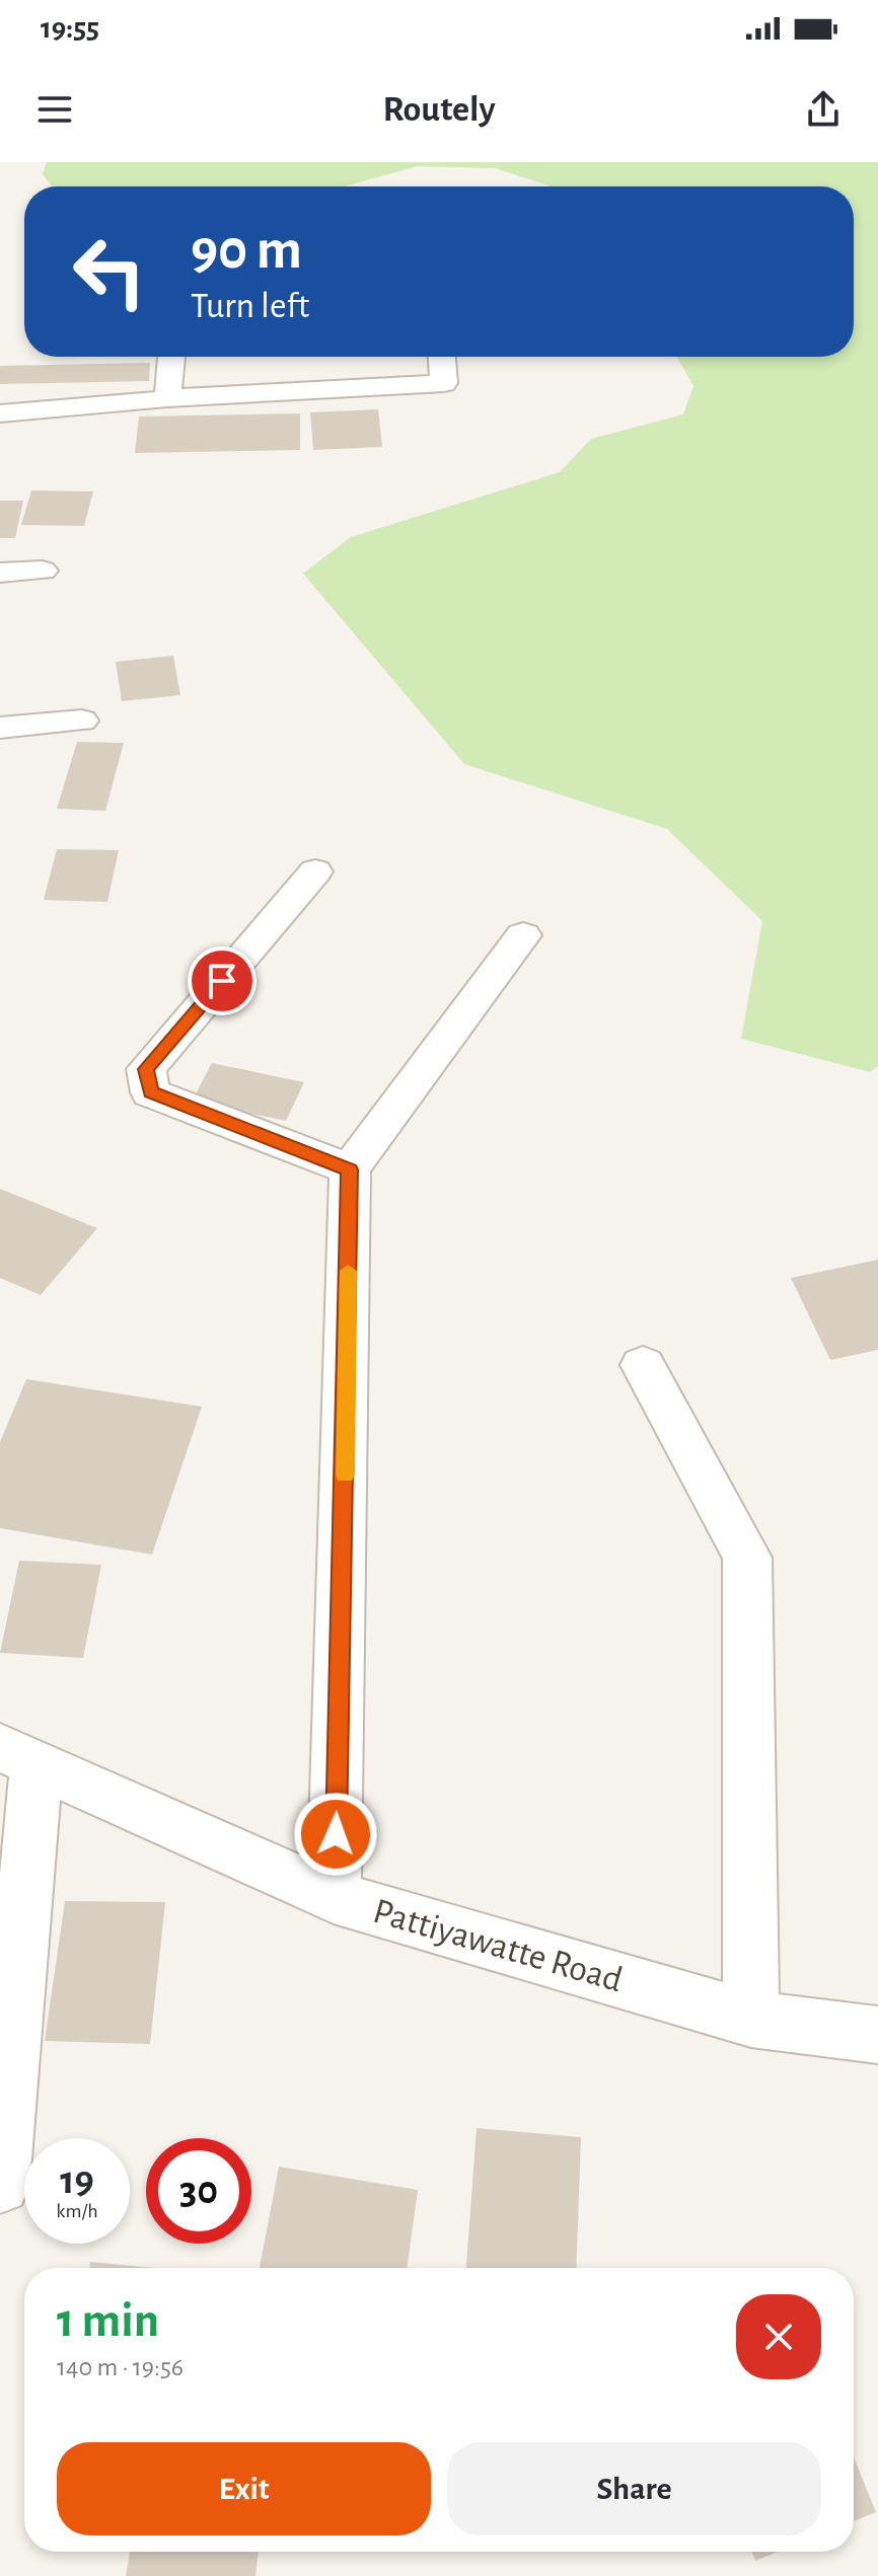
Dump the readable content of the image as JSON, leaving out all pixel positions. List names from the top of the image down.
{
  "streets": {
    "street": ["Pattiyawatte Road"]
  },
  "page": {
    "status": "19:55",
    "header": "Routely",
    "turn": ["90 m", "Turn left"],
    "speed": "19 km/h",
    "limit": "30",
    "heading": ["1 min", "140 m · 19:56"],
    "buttons": ["Exit", "Share"]
  }
}
